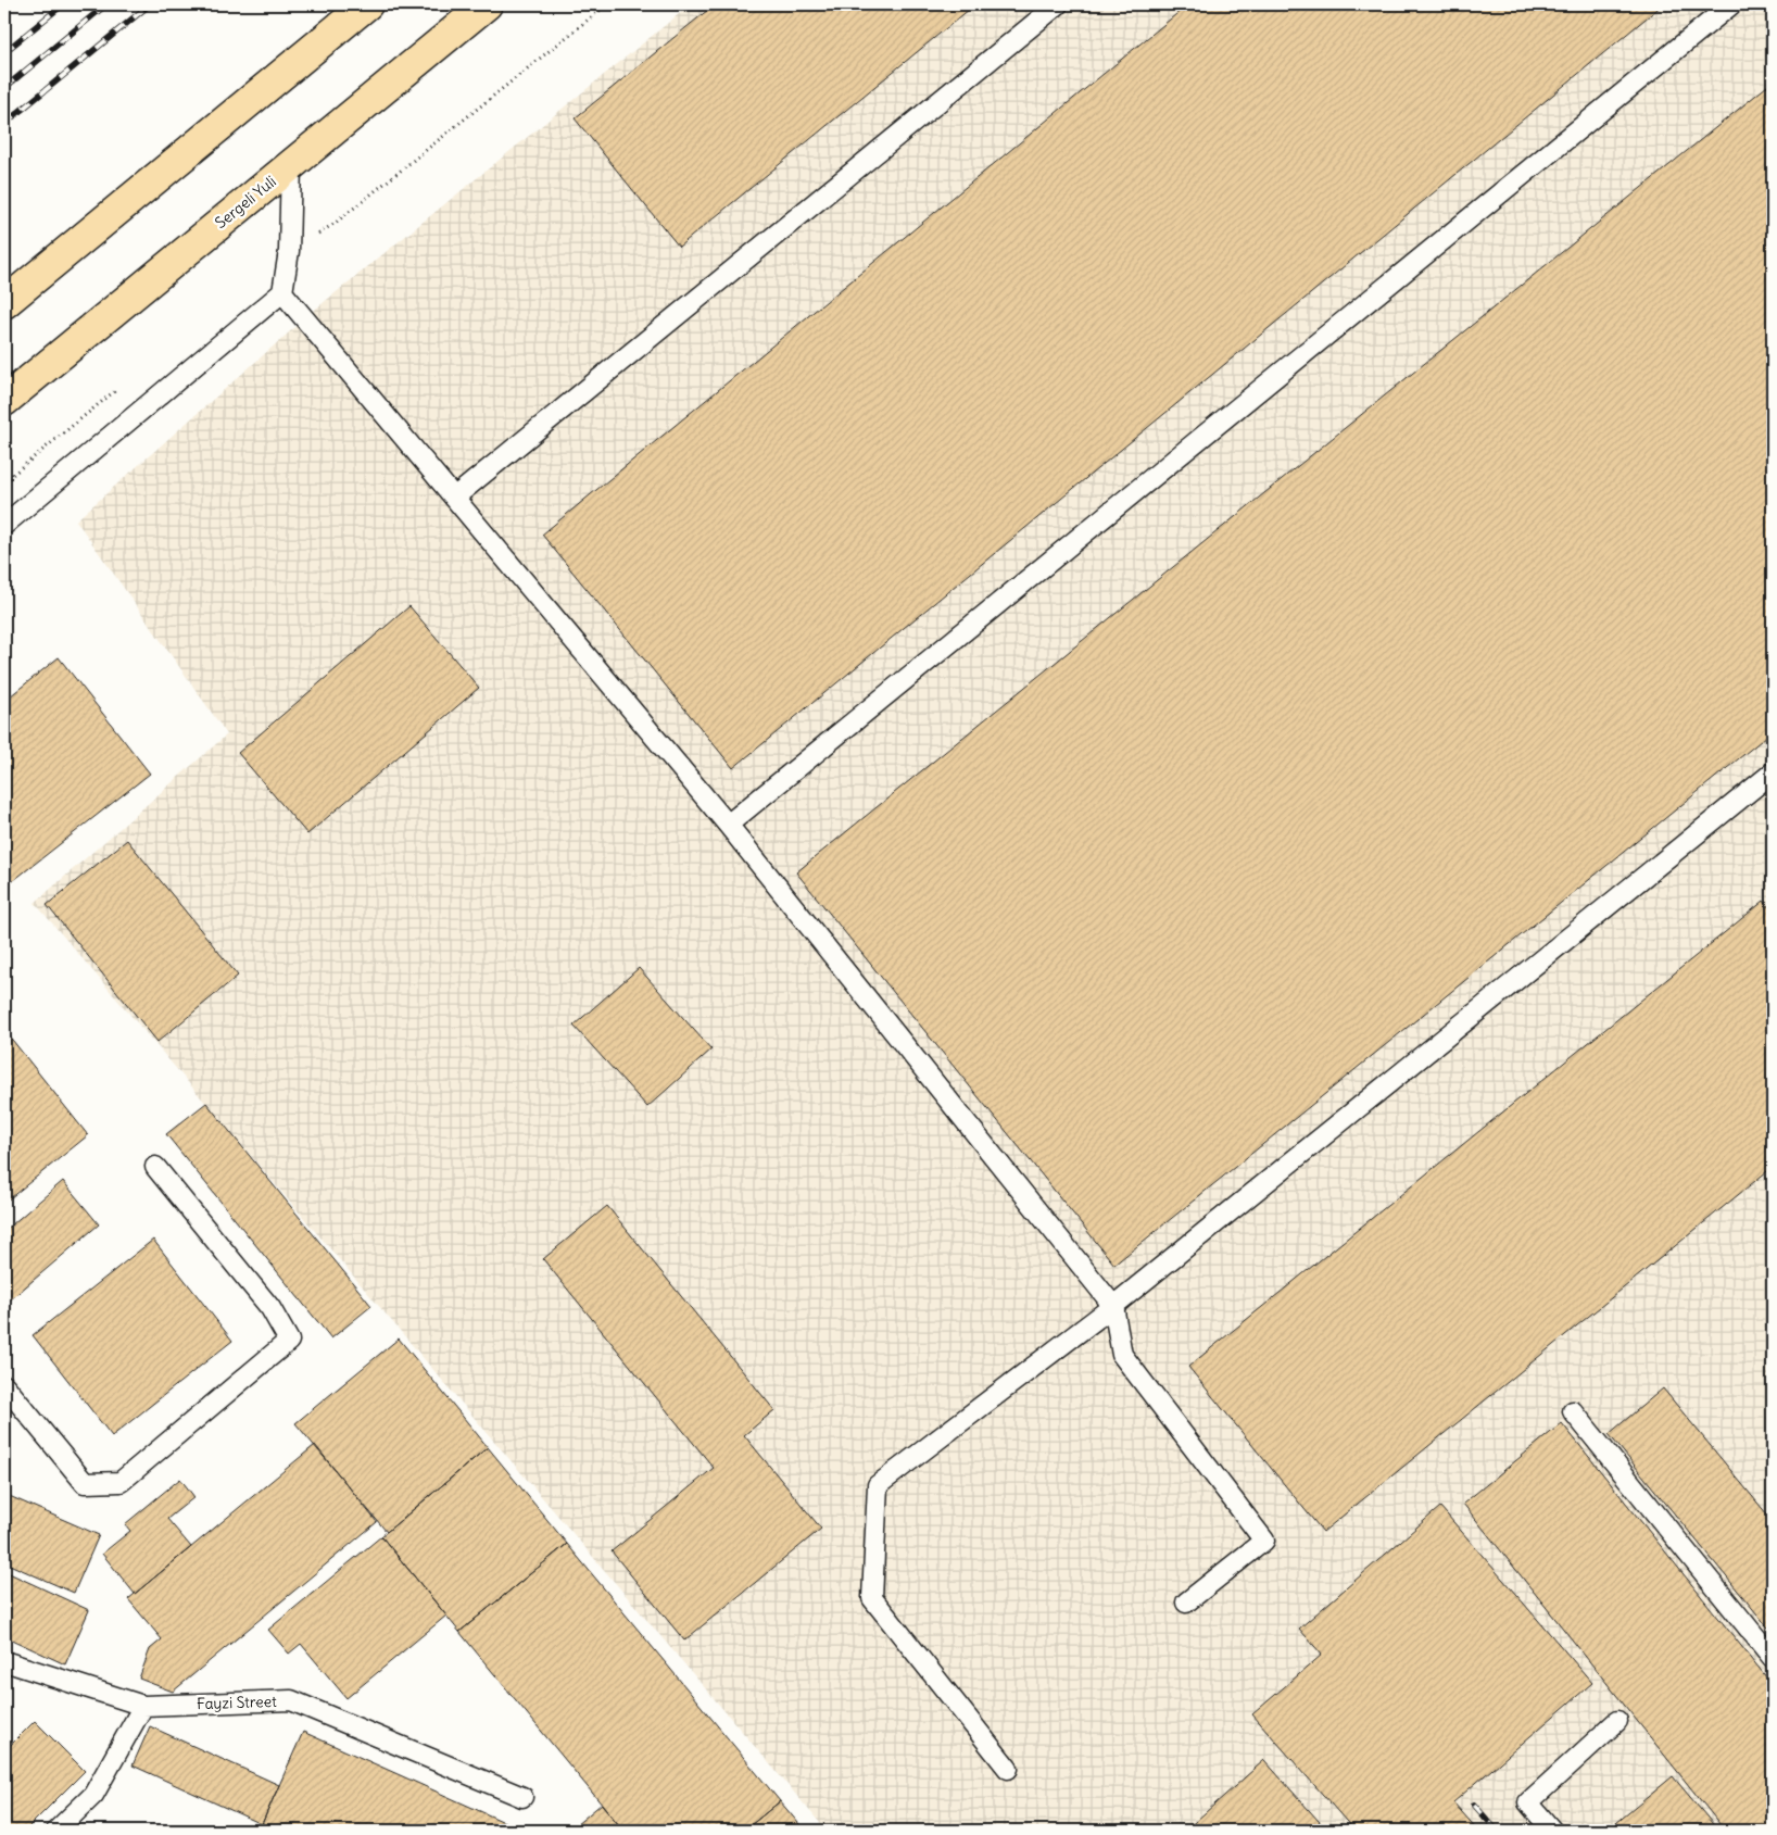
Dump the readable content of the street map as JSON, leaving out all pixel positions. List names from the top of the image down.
{
  "streets": {
    "main road": ["Sergeli Yuli"],
    "lane": ["Fayzi Street"]
  }
}
